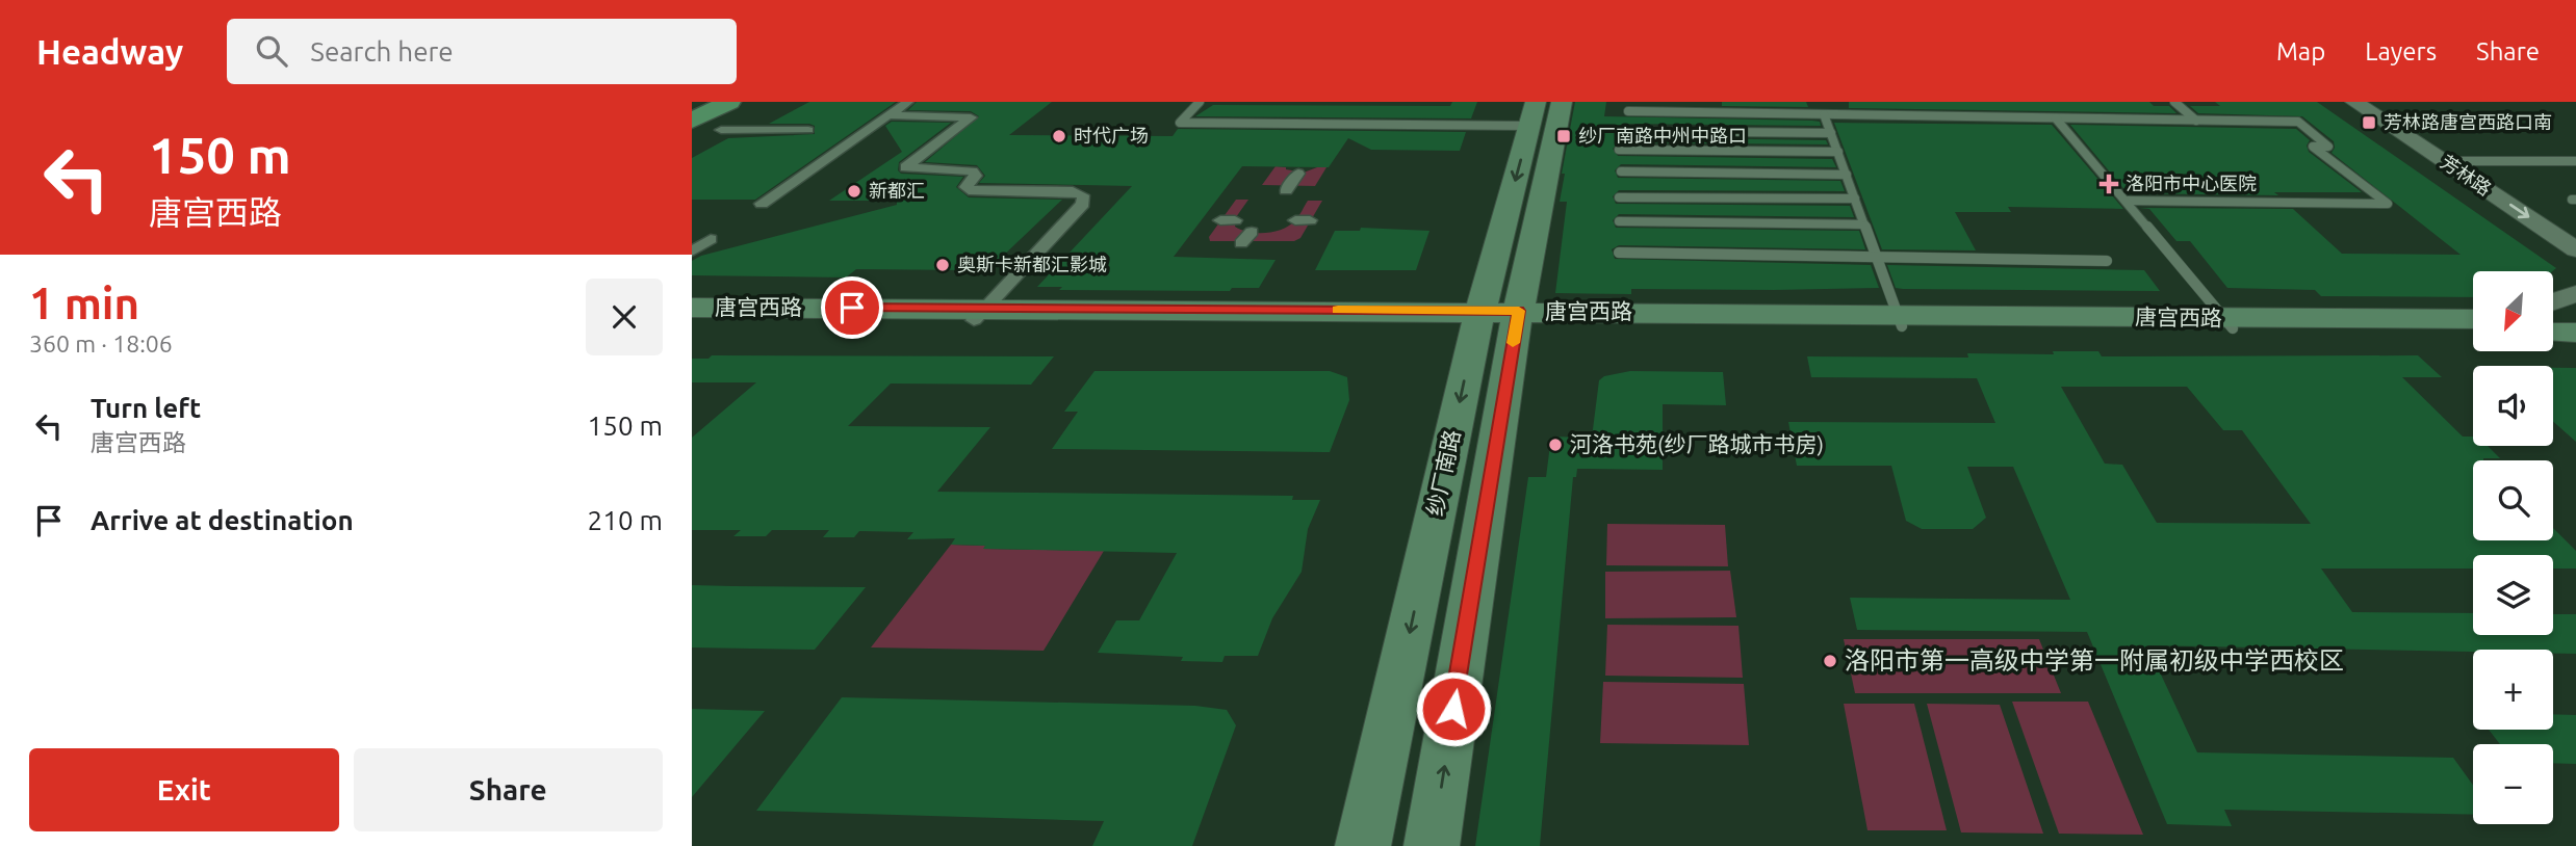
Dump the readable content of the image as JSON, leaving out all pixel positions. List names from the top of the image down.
{
  "streets": {
    "main road": ["唐宫西路", "纱厂南路"],
    "street": ["芳林路"]
  },
  "crossings": [
    ["唐宫西路", "纱厂南路"]
  ],
  "one_way": ["芳林路"],
  "places": {
    "transit": ["芳林路唐宫西路口南", "纱厂南路中州中路口"],
    "other": [
      "时代广场",
      "新都汇",
      "奥斯卡新都汇影城",
      "河洛书苑(纱厂路城市书房)",
      "洛阳市第一高级中学第一附属初级中学西校区"
    ],
    "health": ["洛阳市中心医院"]
  },
  "north": "bottom left",
  "page": {
    "header": "Headway",
    "search": "Search here",
    "nav": ["Map", "Layers", "Share"],
    "turn": ["150 m", "唐宫西路"],
    "heading": ["1 min", "360 m · 18:06"],
    "map_buttons": ["+", "−"],
    "list": [
      {
        "name": "Turn left",
        "note": "唐宫西路",
        "value": "150 m"
      },
      {
        "name": "Arrive at destination",
        "value": "210 m"
      }
    ],
    "buttons": ["Exit", "Share"]
  }
}
